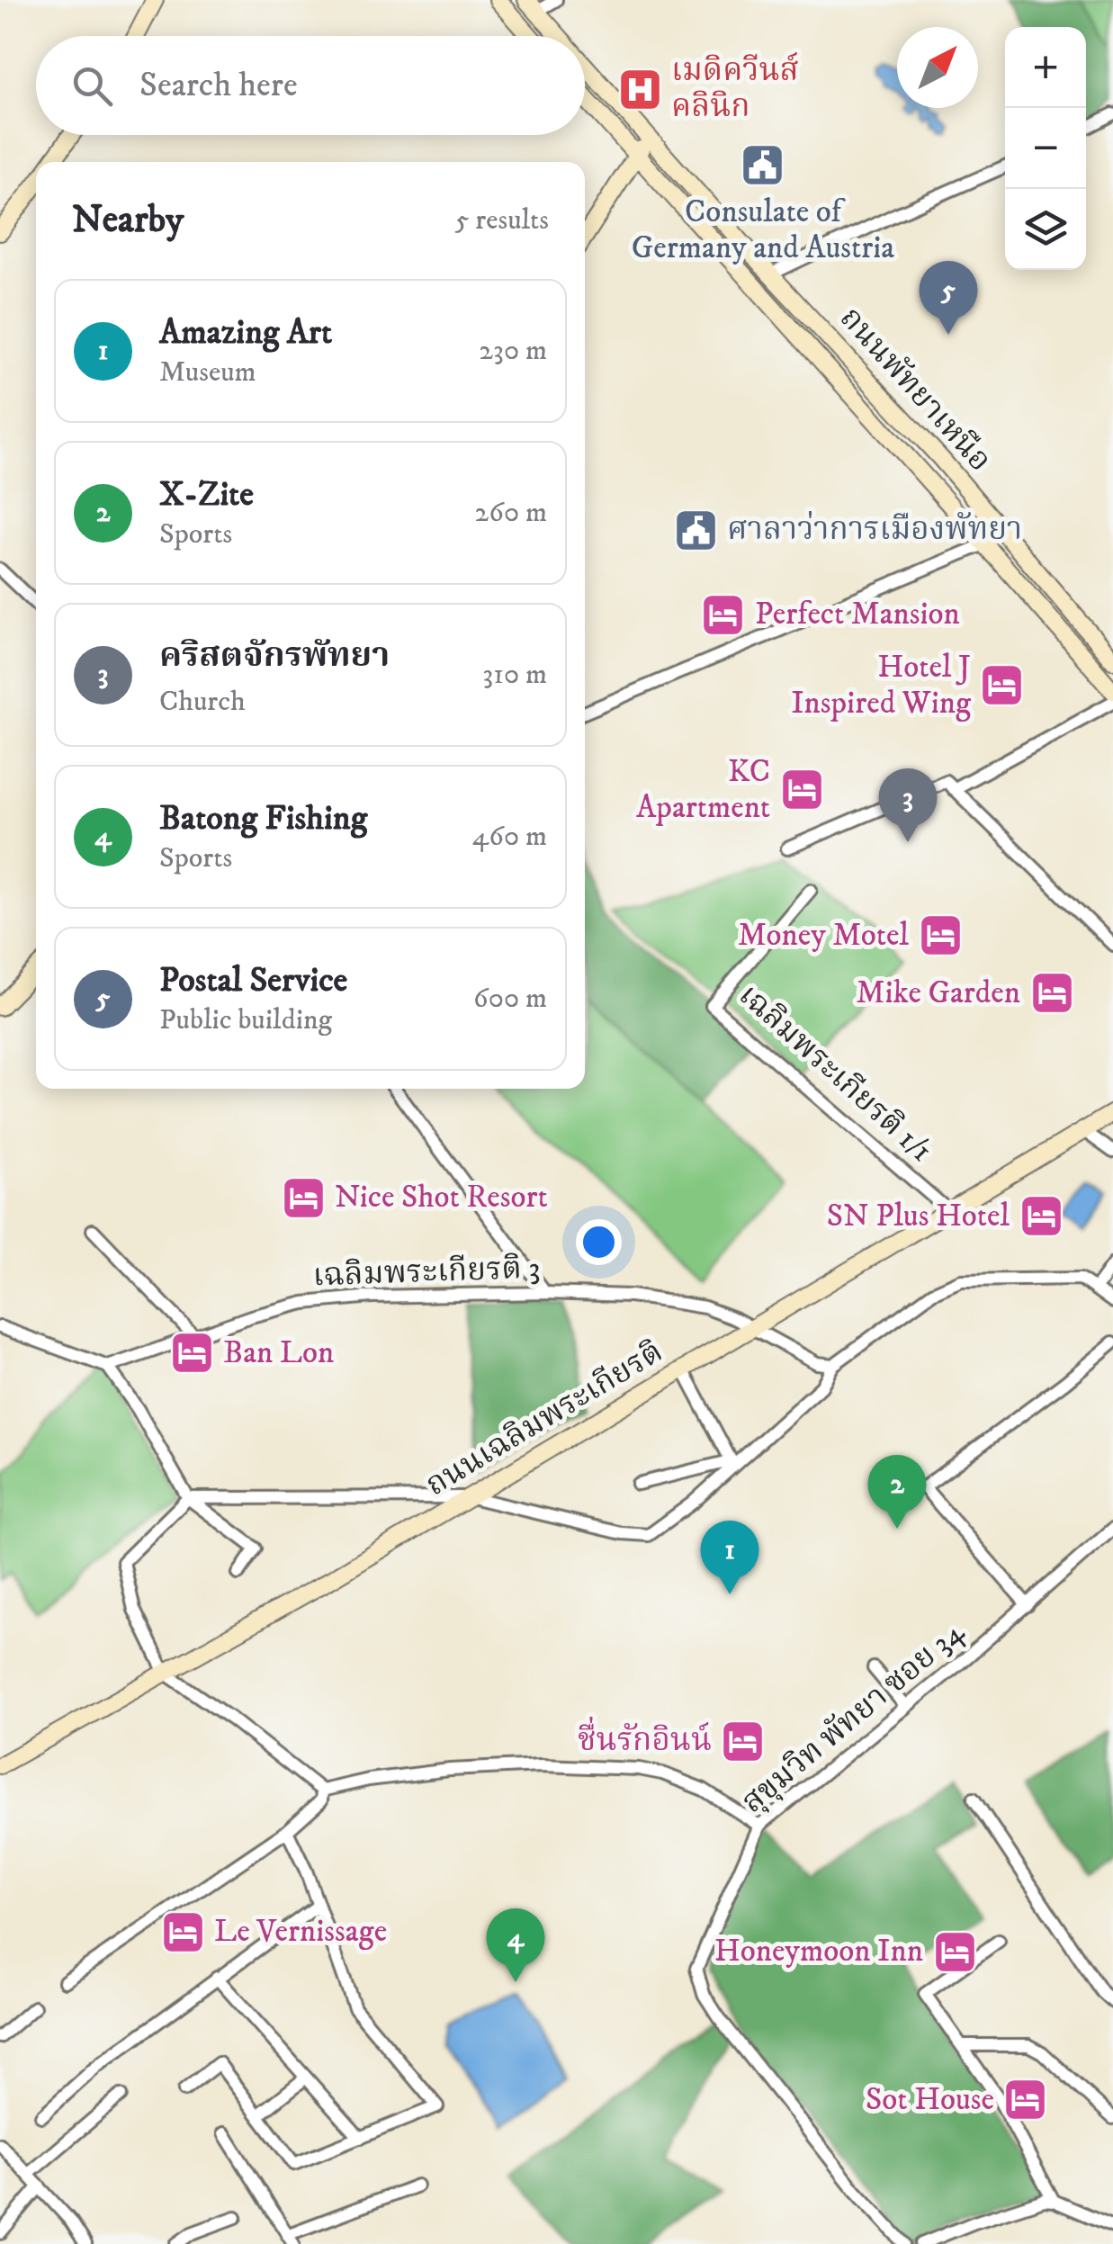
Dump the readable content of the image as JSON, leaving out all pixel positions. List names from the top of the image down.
{
  "streets": {
    "main road": ["ถนนพัทยาเหนือ", "ถนนเฉลิมพระเกียรติ"],
    "street": ["เฉลิมพระเกียรติ 1/1", "เฉลิมพระเกียรติ 3", "สุขุมวิท พัทยา ซอย 34"]
  },
  "crossings": [
    ["เฉลิมพระเกียรติ 1/1", "ถนนเฉลิมพระเกียรติ"],
    ["เฉลิมพระเกียรติ 3", "ถนนเฉลิมพระเกียรติ"]
  ],
  "places": {
    "hospital": ["เมดิควีนส์ คลินิก"],
    "public building": ["Consulate of Germany and Austria", "ศาลาว่าการเมืองพัทยา"],
    "hotel": [
      "Perfect Mansion",
      "Hotel J Inspired Wing",
      "KC Apartment",
      "Money Motel",
      "Mike Garden",
      "Nice Shot Resort",
      "SN Plus Hotel",
      "Ban Lon",
      "ชื่นรักอินน์",
      "Le Vernissage",
      "Honeymoon Inn",
      "Sot House"
    ]
  },
  "north": "top right",
  "page": {
    "map_buttons": ["+", "−"],
    "search": "Search here",
    "heading": ["Nearby", "5 results"],
    "pins": [
      "5",
      "3",
      "2",
      "1",
      "4"
    ],
    "list": [
      {
        "mark": "1",
        "name": "Amazing Art",
        "note": "Museum",
        "value": "230 m"
      },
      {
        "mark": "2",
        "name": "X-Zite",
        "note": "Sports",
        "value": "260 m"
      },
      {
        "mark": "3",
        "name": "คริสตจักรพัทยา",
        "note": "Church",
        "value": "310 m"
      },
      {
        "mark": "4",
        "name": "Batong Fishing",
        "note": "Sports",
        "value": "460 m"
      },
      {
        "mark": "5",
        "name": "Postal Service",
        "note": "Public building",
        "value": "600 m"
      }
    ]
  }
}
